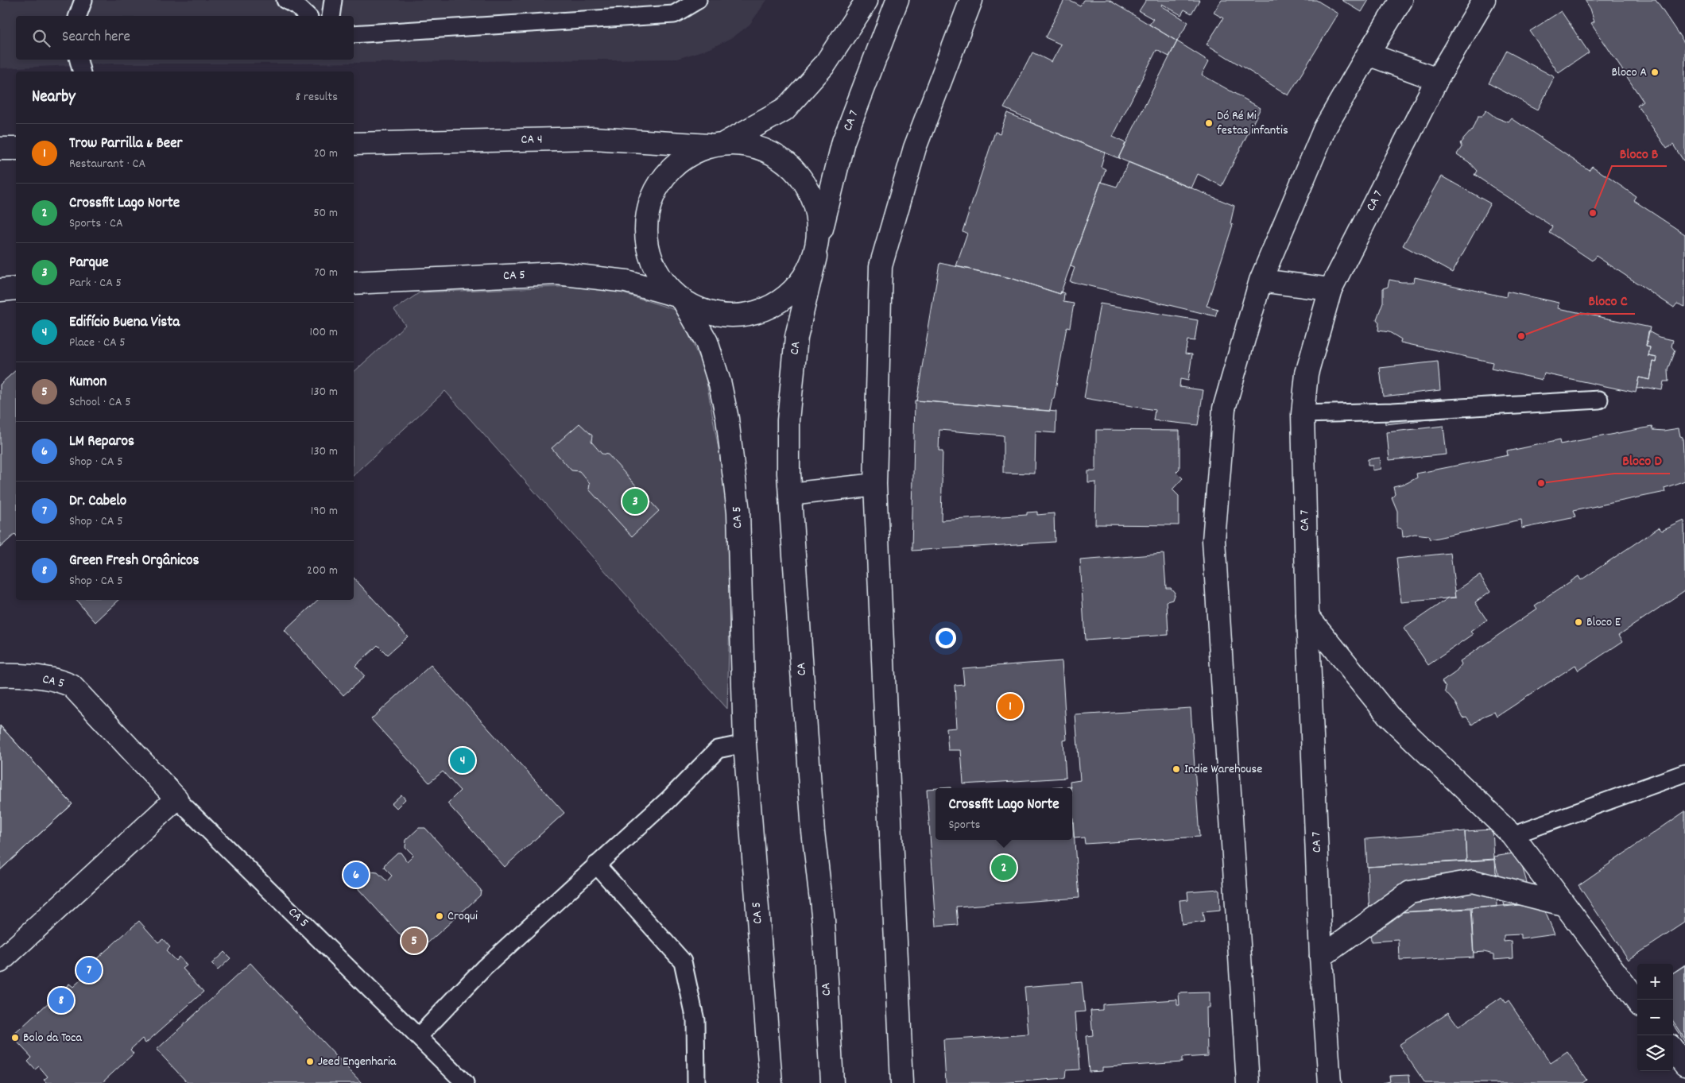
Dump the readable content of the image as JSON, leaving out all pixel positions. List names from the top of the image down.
{
  "streets": {
    "street": [
      "CA 7",
      "CA 4",
      "CA 5",
      "CA"
    ]
  },
  "crossings": [
    ["CA 7", "CA 4"],
    ["CA 7", "CA"],
    ["CA 4", "CA"]
  ],
  "places": [
    "Bloco A",
    "Dó Ré Mi festas infantis",
    "Bloco B",
    "Bloco C",
    "Bloco D",
    "Bloco E",
    "Indie Warehouse",
    "Croqui",
    "Bolo da Toca",
    "Jeed Engenharia"
  ],
  "page": {
    "search": "Search here",
    "heading": ["Nearby", "8 results"],
    "list": [
      {
        "mark": "1",
        "name": "Trow Parrilla & Beer",
        "note": "Restaurant · CA",
        "value": "20 m"
      },
      {
        "mark": "2",
        "name": "Crossfit Lago Norte",
        "note": "Sports · CA",
        "value": "50 m"
      },
      {
        "mark": "3",
        "name": "Parque",
        "note": "Park · CA 5",
        "value": "70 m"
      },
      {
        "mark": "4",
        "name": "Edifício Buena Vista",
        "note": "Place · CA 5",
        "value": "100 m"
      },
      {
        "mark": "5",
        "name": "Kumon",
        "note": "School · CA 5",
        "value": "130 m"
      },
      {
        "mark": "6",
        "name": "LM Reparos",
        "note": "Shop · CA 5",
        "value": "130 m"
      },
      {
        "mark": "7",
        "name": "Dr. Cabelo",
        "note": "Shop · CA 5",
        "value": "190 m"
      },
      {
        "mark": "8",
        "name": "Green Fresh Orgânicos",
        "note": "Shop · CA 5",
        "value": "200 m"
      }
    ],
    "pins": [
      "3",
      "1",
      "4",
      "2",
      "6",
      "5",
      "7",
      "8"
    ],
    "popup": ["Crossfit Lago Norte", "Sports"],
    "map_buttons": ["+", "−"]
  }
}
